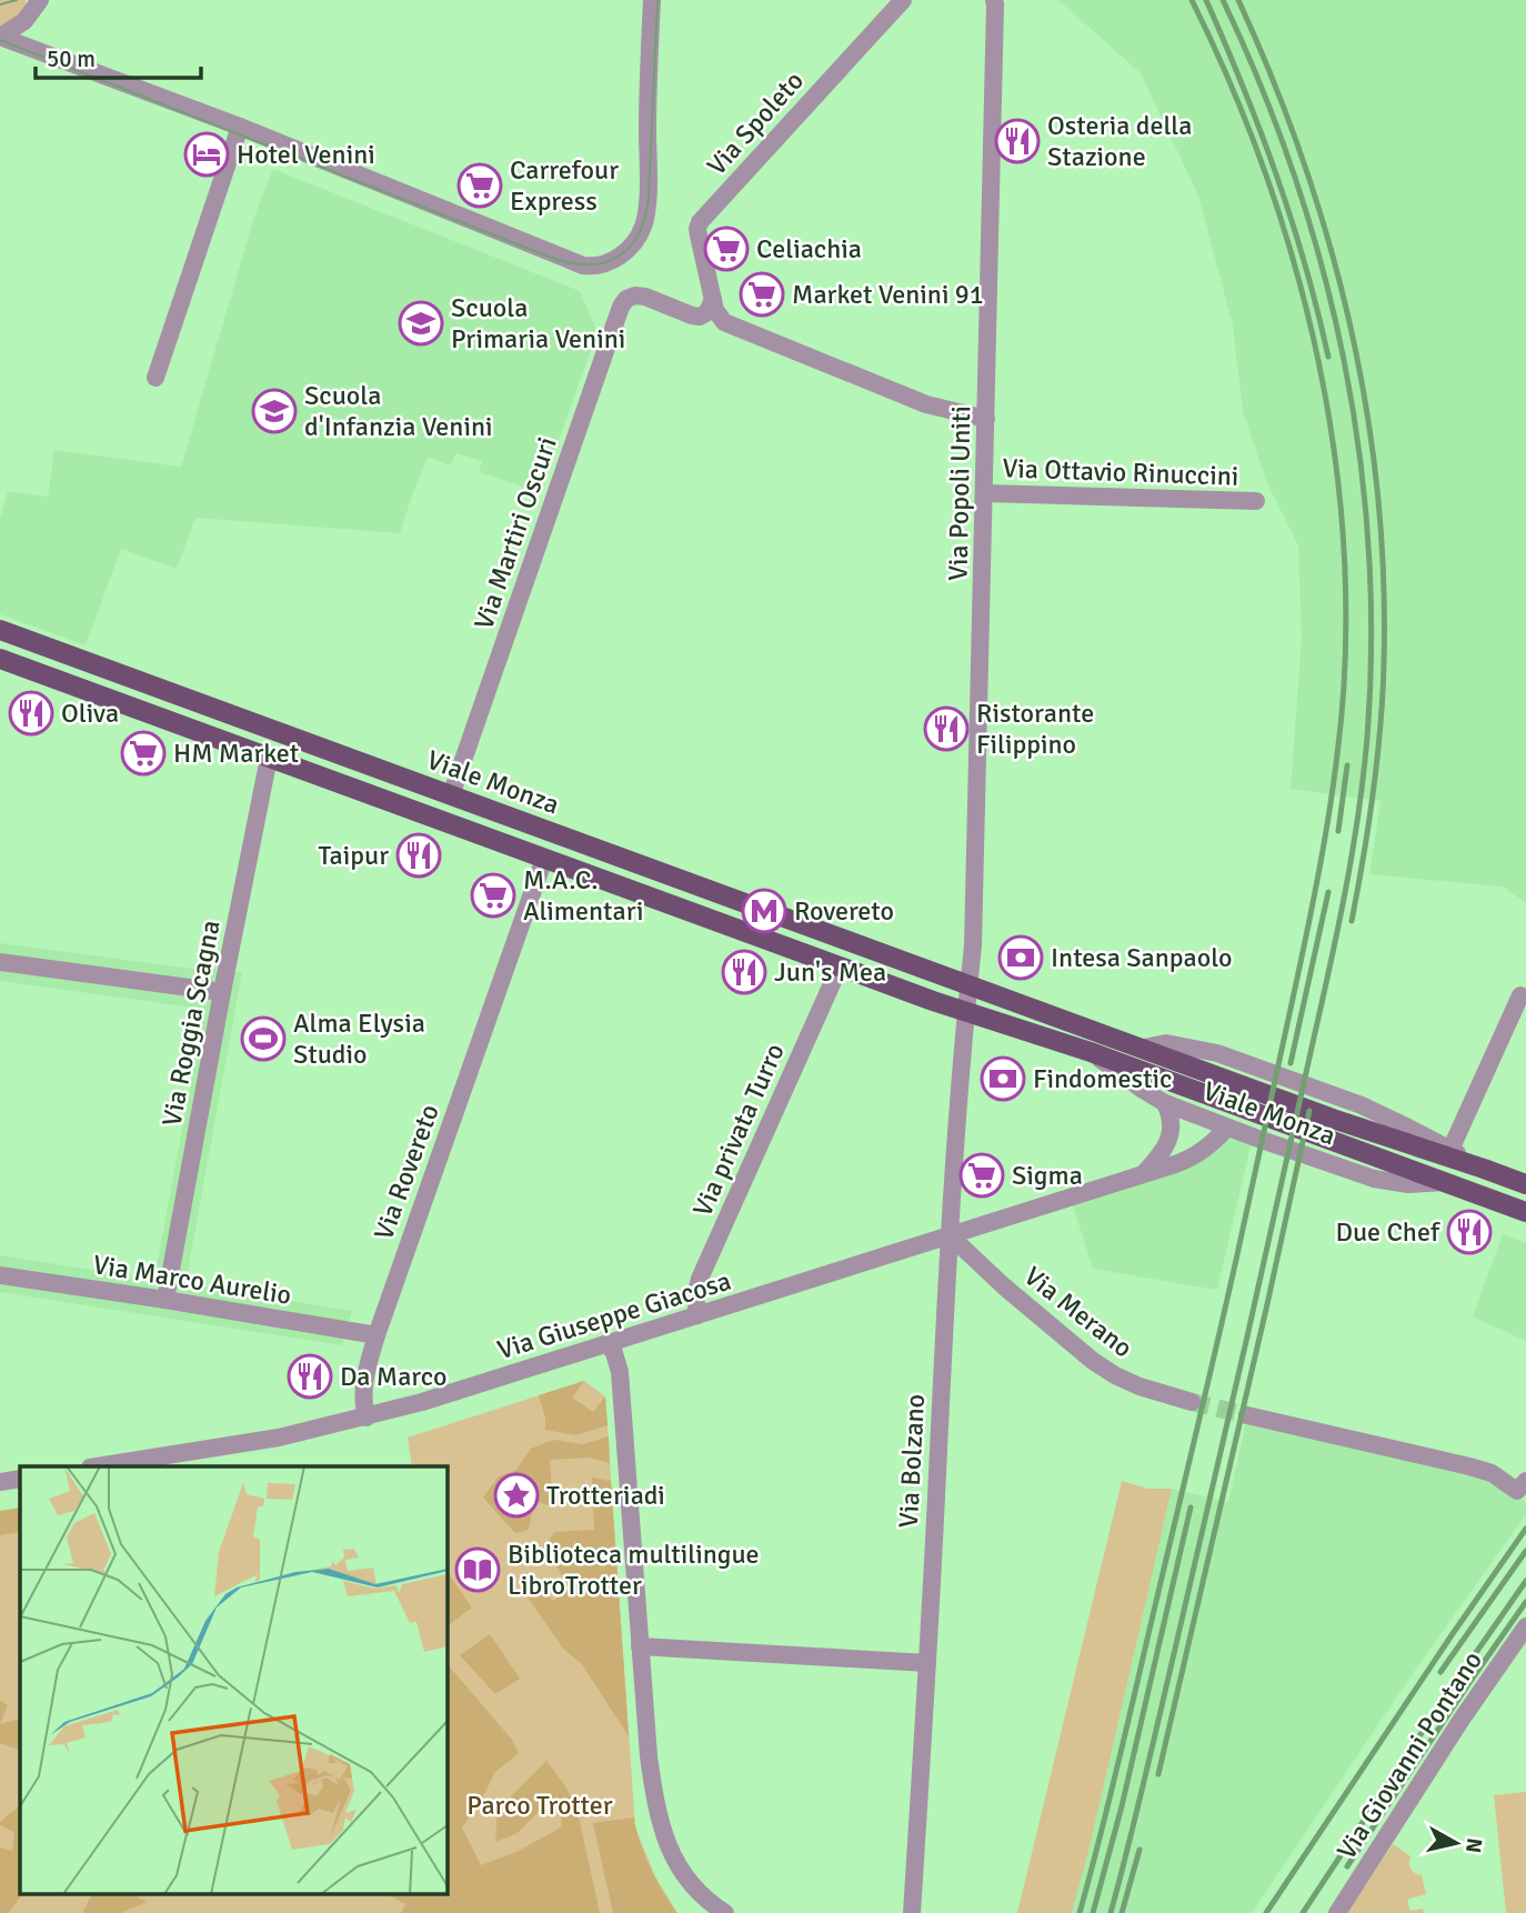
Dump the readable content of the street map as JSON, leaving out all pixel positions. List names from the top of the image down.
{
  "streets": {
    "main road": ["Viale Monza"],
    "street": [
      "Via Spoleto",
      "Via Ottavio Rinuccini",
      "Via Popoli Uniti",
      "Via Martiri Oscuri",
      "Via Roggia Scagna",
      "Via privata Turro",
      "Via Rovereto",
      "Via Marco Aurelio",
      "Via Merano",
      "Via Giuseppe Giacosa",
      "Via Bolzano",
      "Via Giovanni Pontano"
    ]
  },
  "crossings": [
    ["Via Spoleto", "Via Martiri Oscuri"],
    ["Via Ottavio Rinuccini", "Via Popoli Uniti"],
    ["Via Popoli Uniti", "Viale Monza"],
    ["Via Martiri Oscuri", "Viale Monza"],
    ["Viale Monza", "Via Roggia Scagna"],
    ["Viale Monza", "Via privata Turro"],
    ["Viale Monza", "Via Rovereto"],
    ["Viale Monza", "Via Giuseppe Giacosa"],
    ["Viale Monza", "Via Bolzano"],
    ["Via Roggia Scagna", "Via Marco Aurelio"],
    ["Via privata Turro", "Via Giuseppe Giacosa"],
    ["Via Rovereto", "Via Marco Aurelio"],
    ["Via Rovereto", "Via Giuseppe Giacosa"],
    ["Via Merano", "Via Giuseppe Giacosa"],
    ["Via Merano", "Via Bolzano"],
    ["Via Giuseppe Giacosa", "Via Bolzano"]
  ],
  "parks": ["Parco Trotter"],
  "places": {
    "restaurant": [
      "Osteria della Stazione",
      "Oliva",
      "Ristorante Filippino",
      "Taipur",
      "Jun's Mea",
      "Due Chef",
      "Da Marco"
    ],
    "hotel": ["Hotel Venini"],
    "supermarket": [
      "Carrefour Express",
      "Celiachia",
      "Market Venini 91",
      "HM Market",
      "M.A.C. Alimentari",
      "Sigma"
    ],
    "school or university": ["Scuola Primaria Venini", "Scuola d'Infanzia Venini"],
    "metro station": ["Rovereto"],
    "bank": ["Intesa Sanpaolo", "Findomestic"],
    "sports": ["Alma Elysia Studio"],
    "place": ["Trotteriadi"],
    "library": ["Biblioteca multilingue LibroTrotter"]
  },
  "scale_bar": "50 m",
  "north": "right"
}
